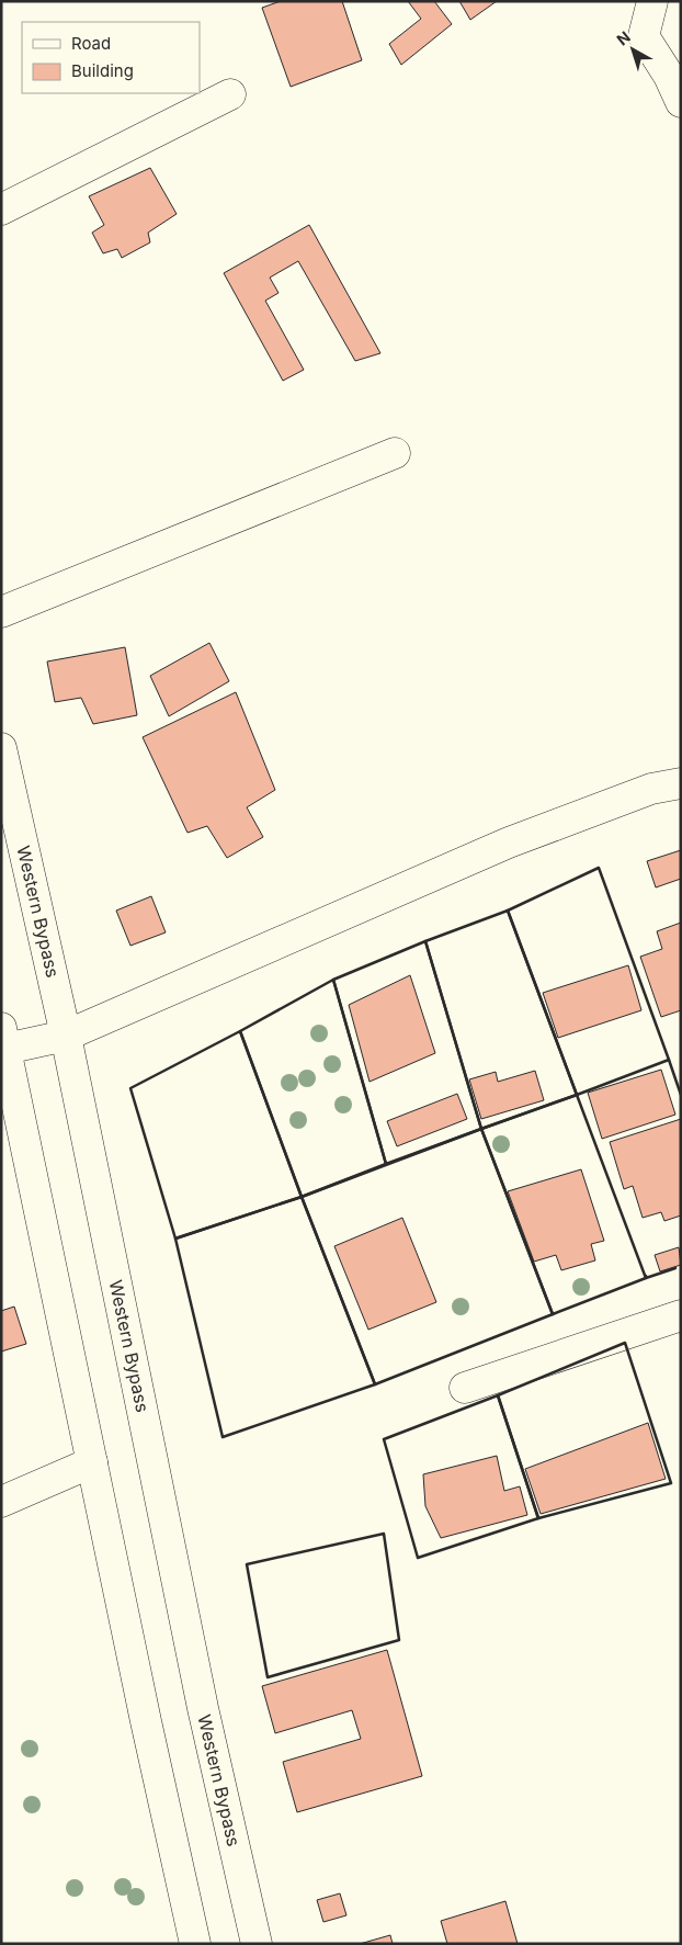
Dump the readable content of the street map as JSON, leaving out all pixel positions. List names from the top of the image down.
{
  "streets": {
    "main road": ["Western Bypass"]
  },
  "legend": ["Road", "Building"],
  "north": "top left"
}
